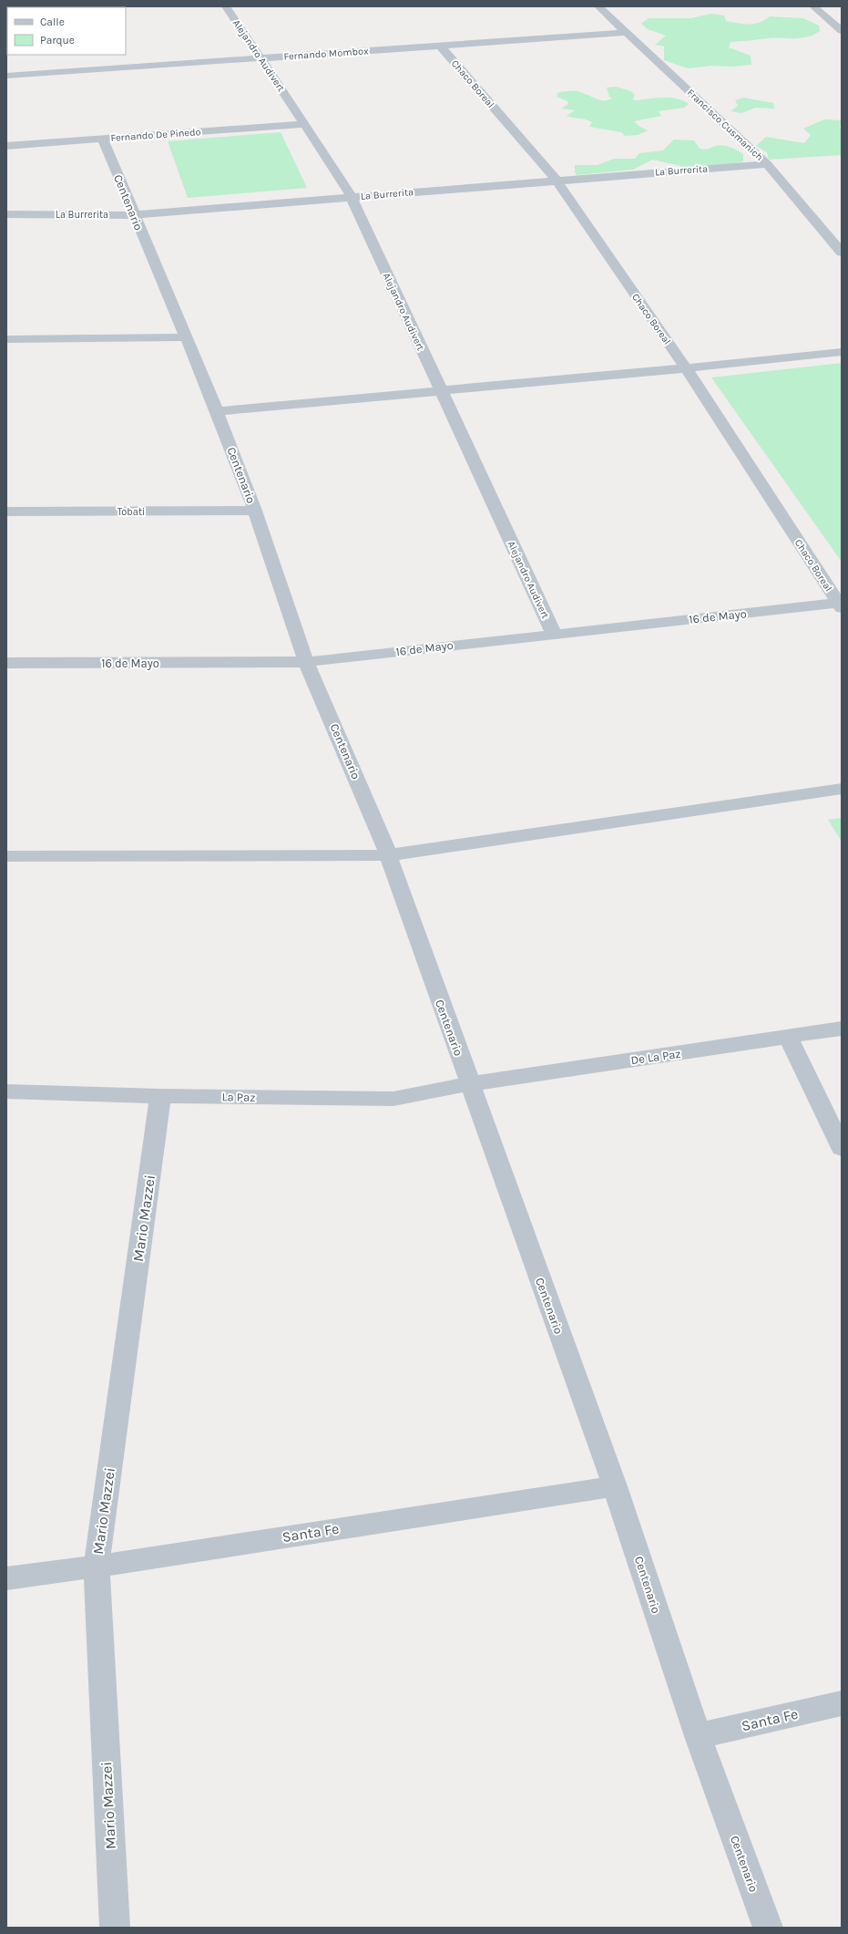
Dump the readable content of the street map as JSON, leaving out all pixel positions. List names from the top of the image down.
{
  "streets": {
    "street": [
      "Fernando Mombox",
      "Alejandro Audivert",
      "Chaco Boreal",
      "Francisco Cusmanich",
      "Fernando De Pinedo",
      "La Burrerita",
      "Centenario",
      "Tobati",
      "16 de Mayo",
      "De La Paz",
      "La Paz",
      "Mario Mazzei",
      "Santa Fe"
    ]
  },
  "crossings": [
    ["Fernando Mombox", "Alejandro Audivert"],
    ["Fernando Mombox", "Chaco Boreal"],
    ["Fernando Mombox", "Francisco Cusmanich"],
    ["Alejandro Audivert", "Fernando De Pinedo"],
    ["Alejandro Audivert", "La Burrerita"],
    ["Alejandro Audivert", "16 de Mayo"],
    ["Chaco Boreal", "La Burrerita"],
    ["Chaco Boreal", "16 de Mayo"],
    ["Francisco Cusmanich", "La Burrerita"],
    ["Fernando De Pinedo", "Centenario"],
    ["La Burrerita", "Centenario"],
    ["Centenario", "Tobati"],
    ["Centenario", "16 de Mayo"],
    ["Centenario", "De La Paz"],
    ["Centenario", "La Paz"],
    ["Centenario", "Santa Fe"],
    ["De La Paz", "La Paz"],
    ["La Paz", "Mario Mazzei"],
    ["Mario Mazzei", "Santa Fe"]
  ],
  "legend": ["Calle", "Parque"]
}
